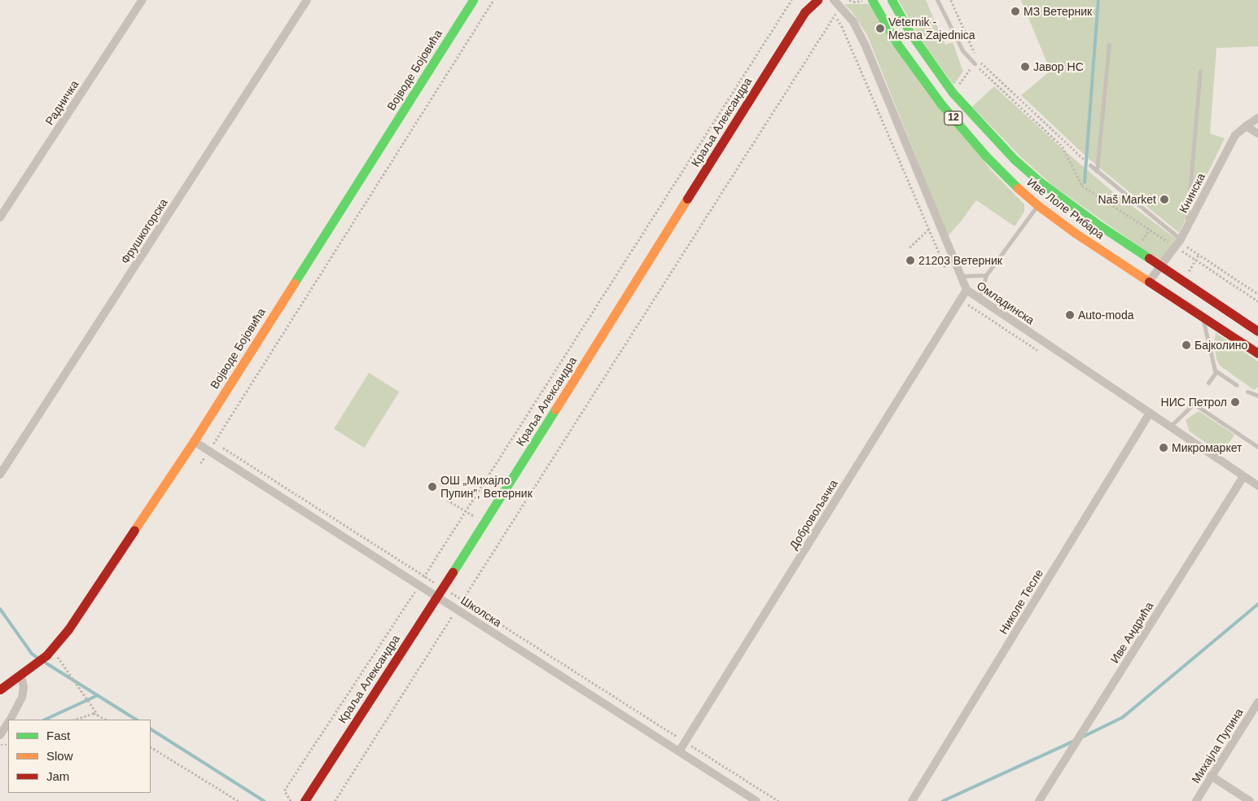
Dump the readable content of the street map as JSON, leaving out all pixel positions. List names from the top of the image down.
{
  "streets": {
    "street": [
      "Војводе Бојовића",
      "Радничка",
      "12",
      "Краља Александра",
      "Книнска",
      "Иве Лоле Рибара",
      "Фрушкогорска",
      "Омладинска",
      "Добровољачка",
      "Николе Тесле",
      "Школска",
      "Иве Андрића",
      "Михајла Пупина"
    ]
  },
  "crossings": [
    ["Војводе Бојовића", "Школска"],
    ["Краља Александра", "Школска"],
    ["Книнска", "Иве Лоле Рибара"],
    ["Омладинска", "Добровољачка"],
    ["Омладинска", "Николе Тесле"],
    ["Омладинска", "Иве Андрића"],
    ["Добровољачка", "Школска"]
  ],
  "places": [
    "МЗ Ветерник",
    "Veternik - Mesna Zajednica",
    "Јавор НС",
    "Naš Market",
    "21203 Ветерник",
    "Auto-moda",
    "Бајколино",
    "НИС Петрол",
    "Микромаркет",
    "ОШ „Михајло Пупин”, Ветерник"
  ],
  "legend": ["Fast", "Slow", "Jam"]
}
